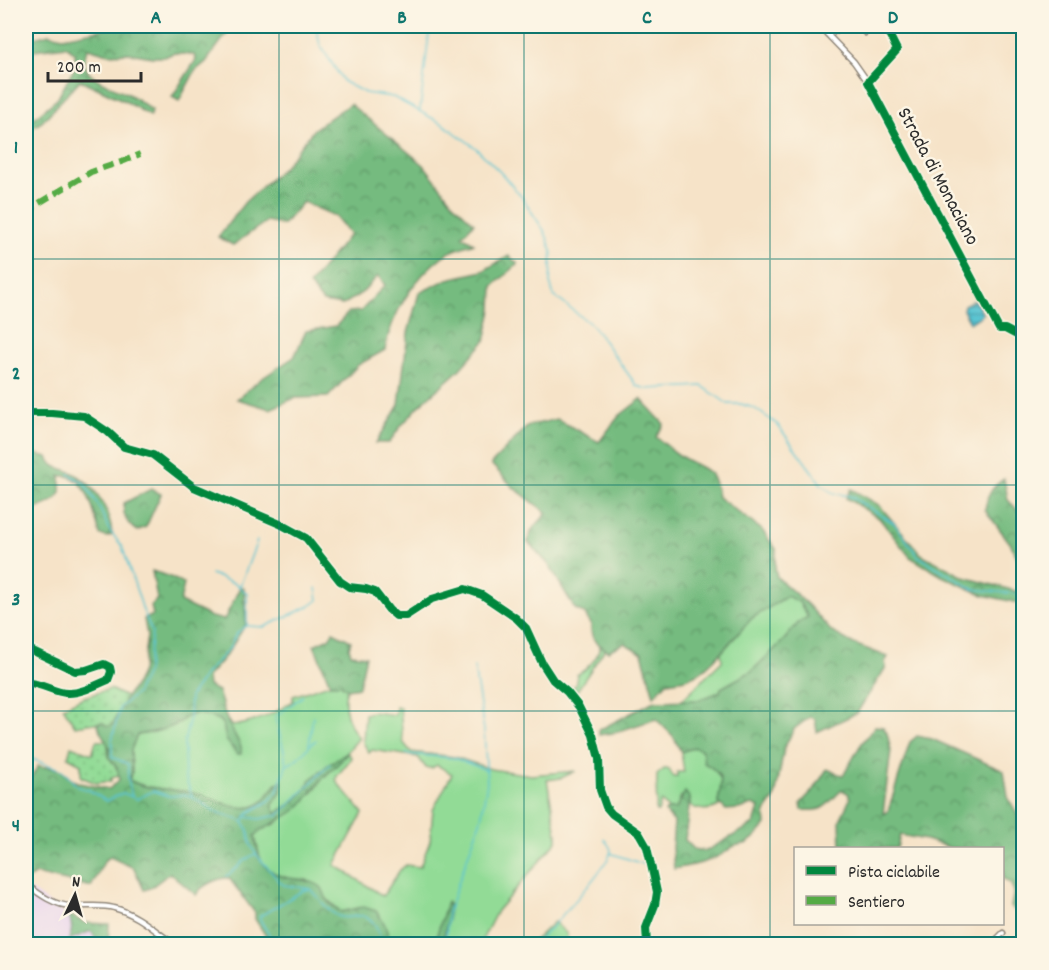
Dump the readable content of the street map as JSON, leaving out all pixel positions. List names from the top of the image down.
{
  "streets": {
    "street": ["Strada di Monaciano"]
  },
  "legend": ["Pista ciclabile", "Sentiero"],
  "scale_bar": "200 m",
  "north": "top",
  "grid": {
    "columns": [
      "A",
      "B",
      "C",
      "D"
    ],
    "rows": [
      "1",
      "2",
      "3",
      "4"
    ]
  }
}
